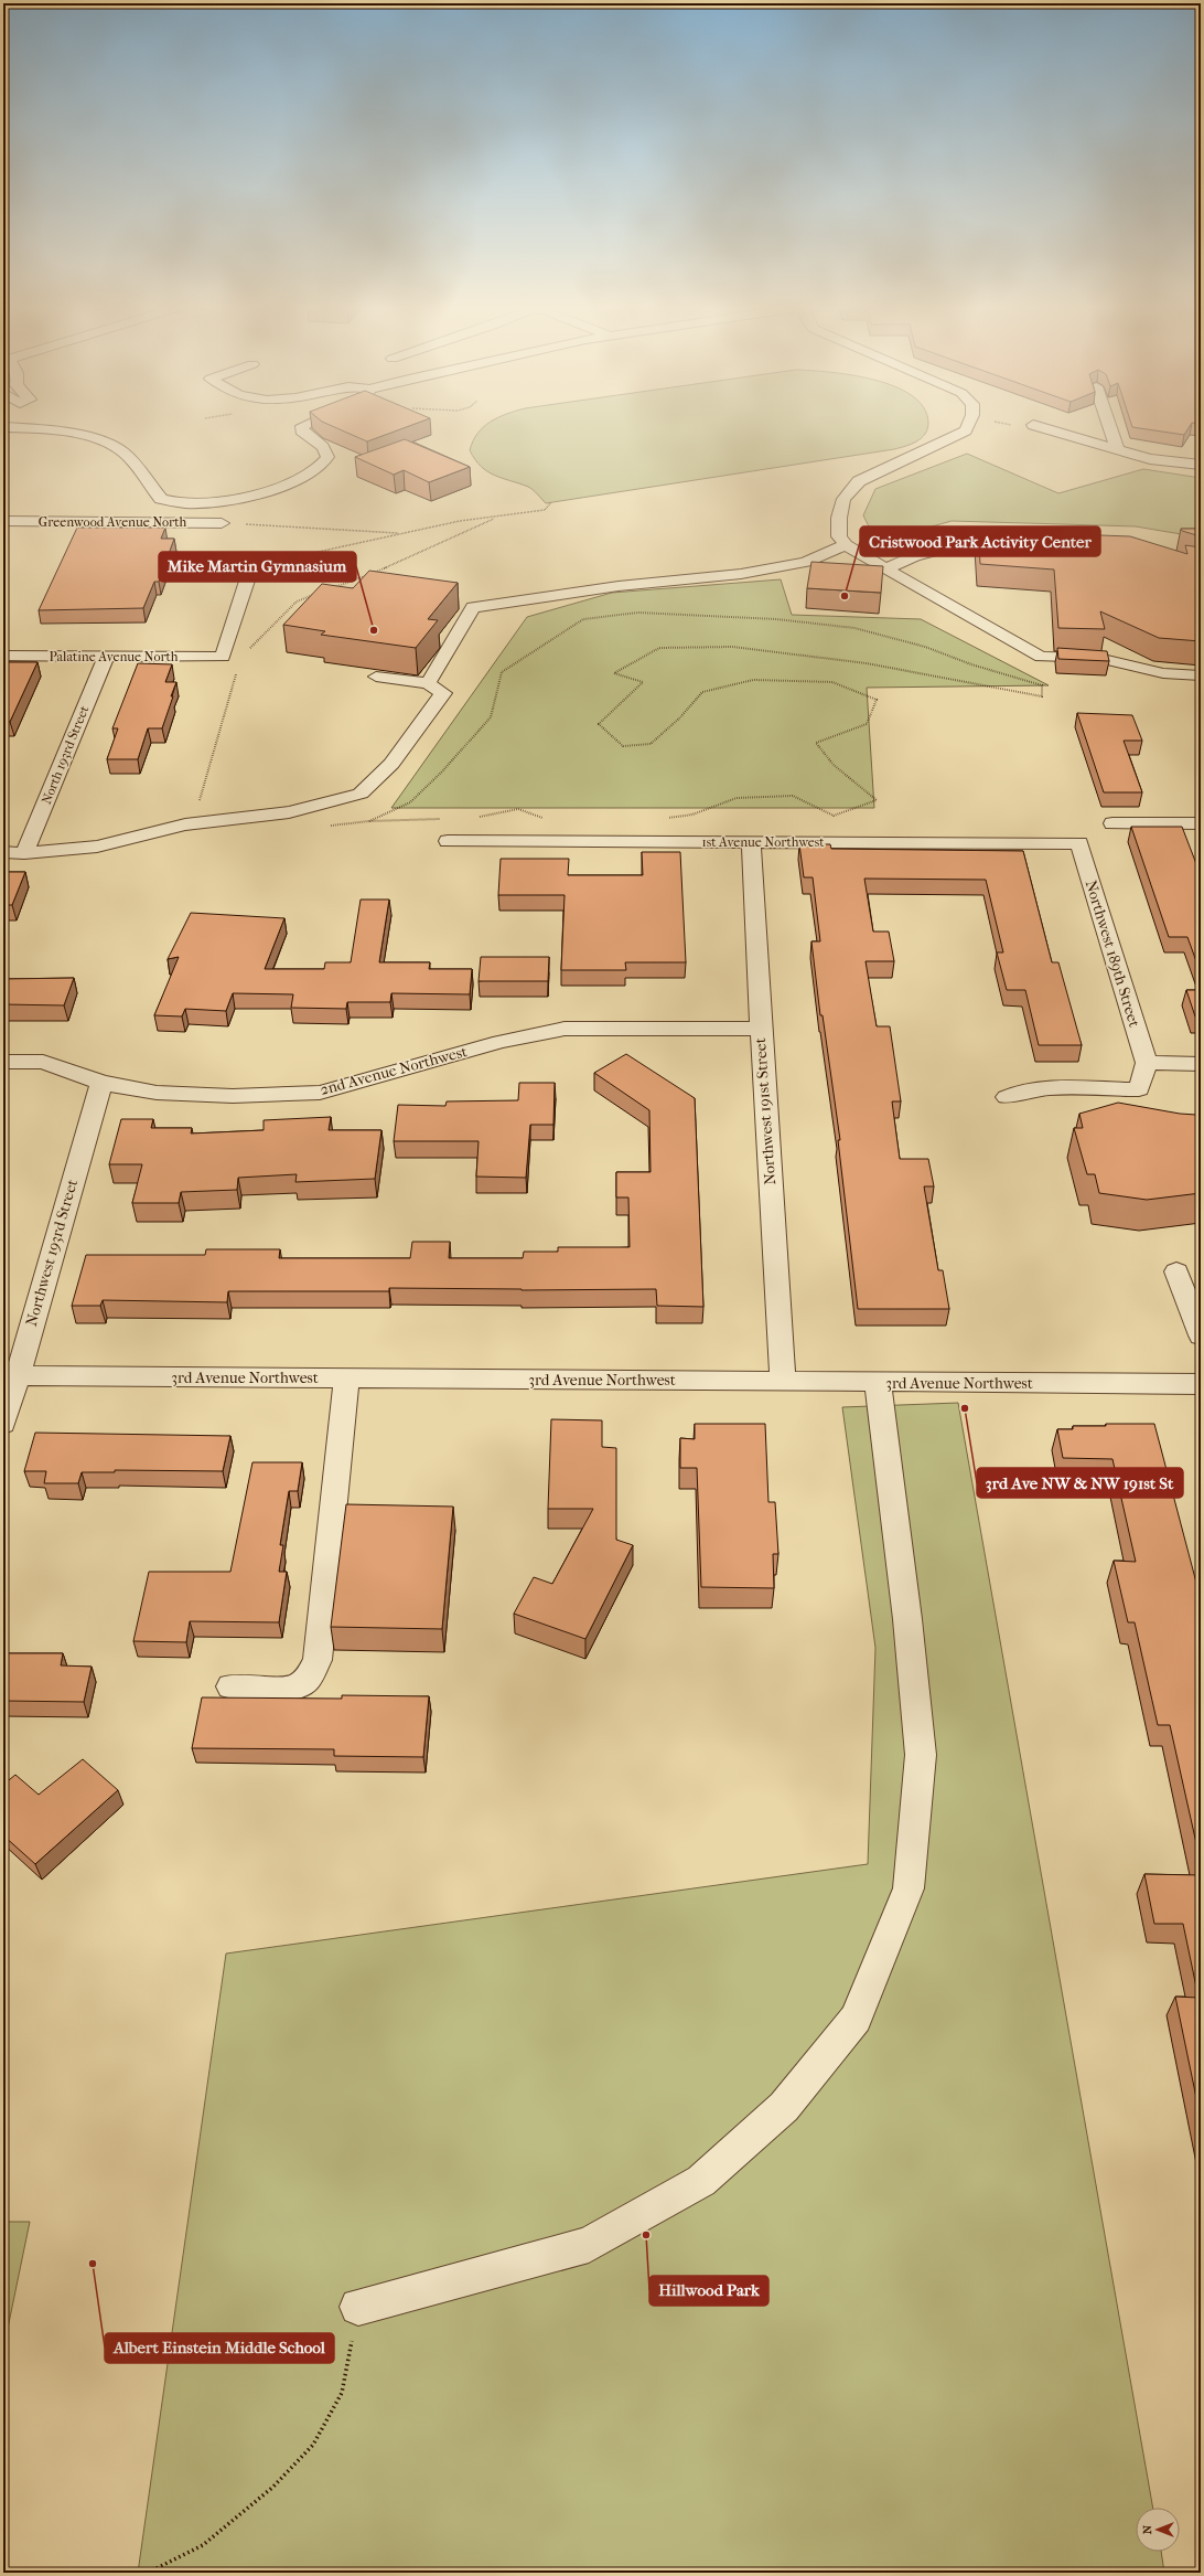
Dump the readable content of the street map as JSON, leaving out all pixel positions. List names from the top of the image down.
{
  "streets": {
    "street": [
      "Greenwood Avenue North",
      "Palatine Avenue North",
      "North 193rd Street",
      "1st Avenue Northwest",
      "Northwest 189th Street",
      "2nd Avenue Northwest",
      "Northwest 191st Street",
      "Northwest 193rd Street",
      "3rd Avenue Northwest"
    ]
  },
  "crossings": [
    ["Palatine Avenue North", "North 193rd Street"],
    ["1st Avenue Northwest", "Northwest 189th Street"],
    ["1st Avenue Northwest", "Northwest 191st Street"],
    ["2nd Avenue Northwest", "Northwest 191st Street"],
    ["2nd Avenue Northwest", "Northwest 193rd Street"],
    ["Northwest 191st Street", "3rd Avenue Northwest"],
    ["Northwest 193rd Street", "3rd Avenue Northwest"]
  ],
  "places": [
    "Cristwood Park Activity Center",
    "Mike Martin Gymnasium",
    "3rd Ave NW & NW 191st St",
    "Hillwood Park",
    "Albert Einstein Middle School"
  ],
  "north": "left"
}
